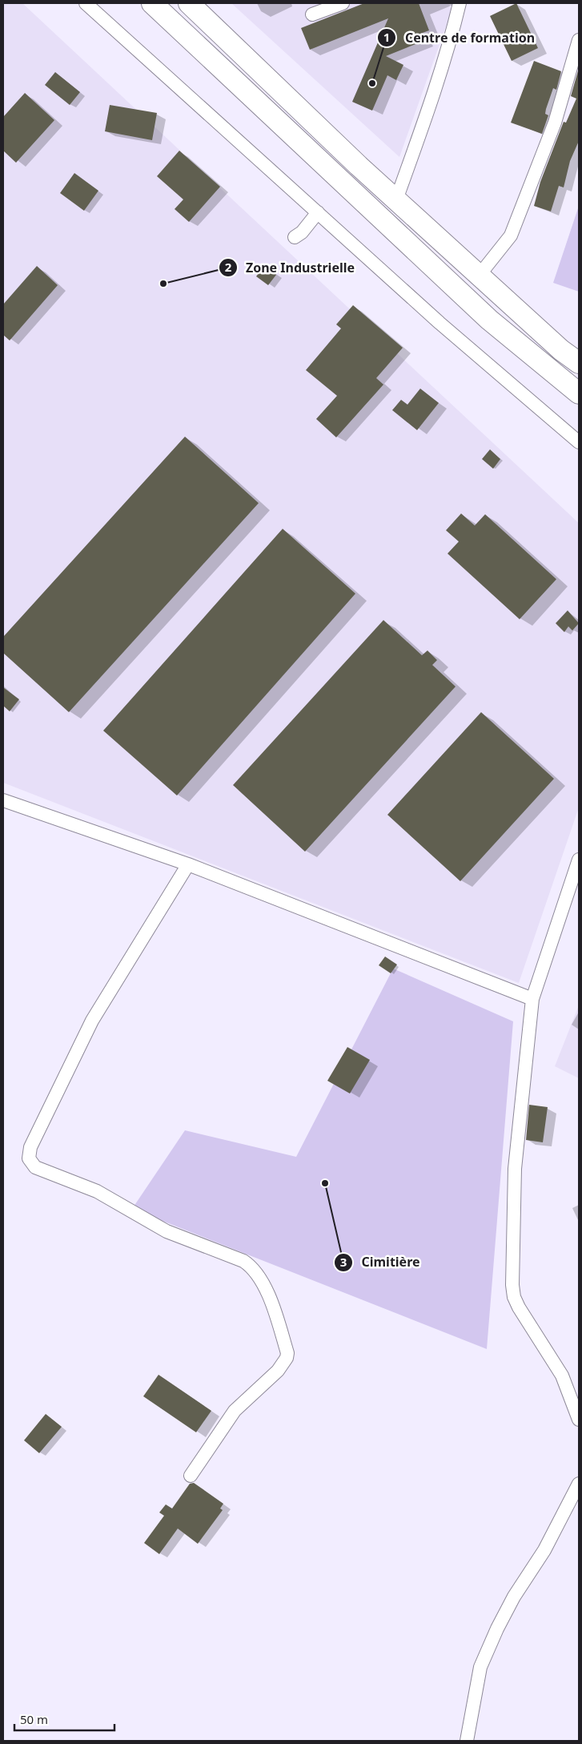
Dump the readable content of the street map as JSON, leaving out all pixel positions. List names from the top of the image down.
{
  "places": ["Centre de formation", "Zone Industrielle", "Cimitière"],
  "scale_bar": "50 m"
}
